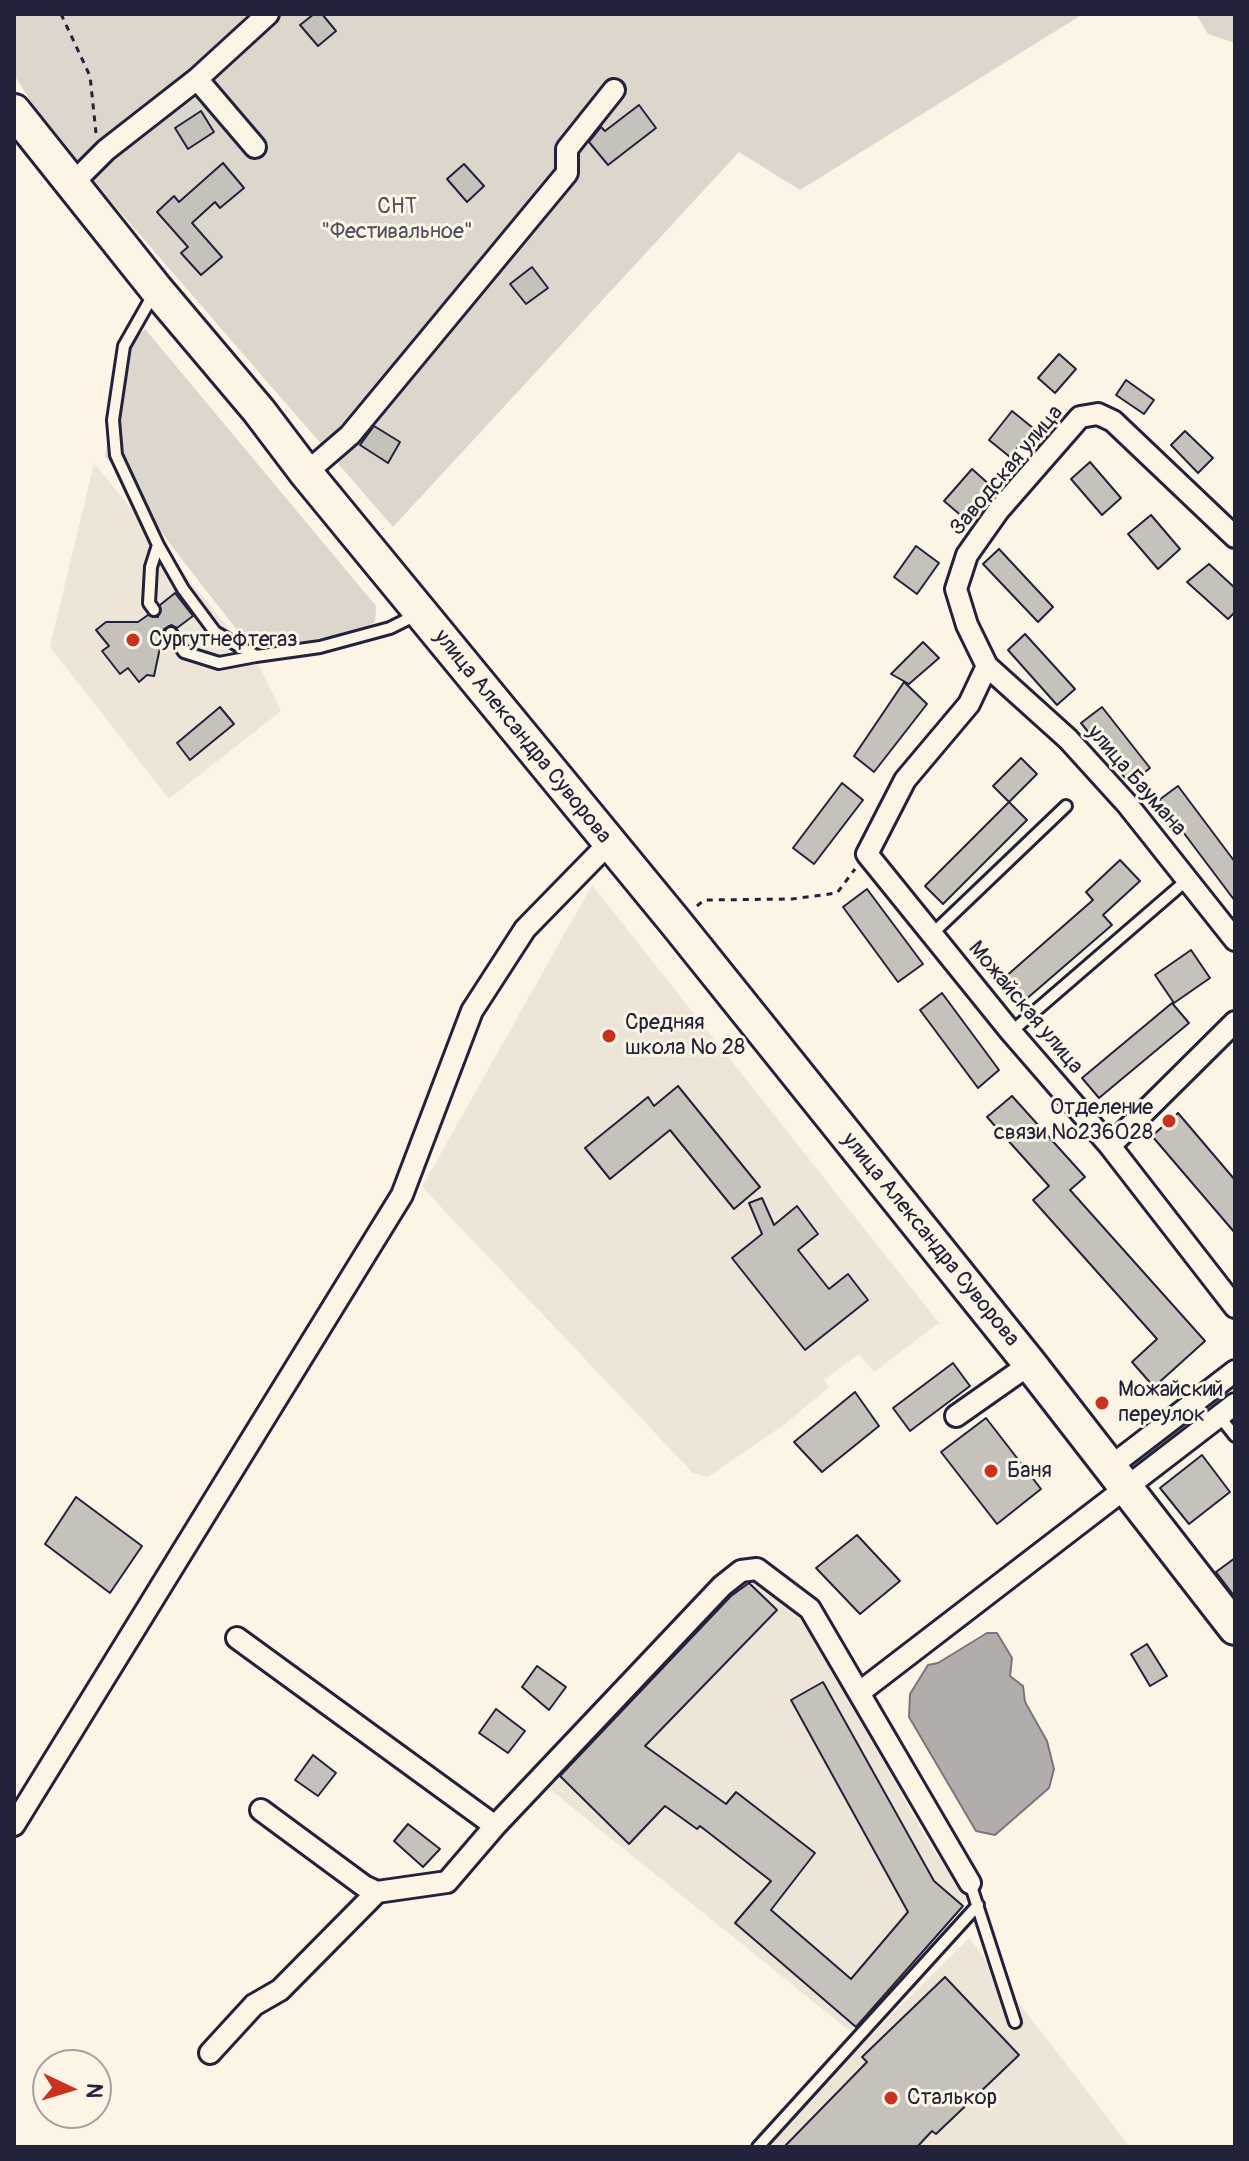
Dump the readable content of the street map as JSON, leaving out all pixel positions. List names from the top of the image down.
{
  "streets": {
    "main road": ["улица Александра Суворова"],
    "street": ["Заводская улица", "улица Баумана", "Можайская улица"]
  },
  "crossings": [
    ["Заводская улица", "улица Баумана"]
  ],
  "parks": ["СНТ \"Фестивальное\""],
  "places": [
    "Сургутнефтегаз",
    "Средняя школа № 28",
    "Отделение связи №236028",
    "Можайский переулок",
    "Баня",
    "Сталькор"
  ],
  "north": "right"
}
